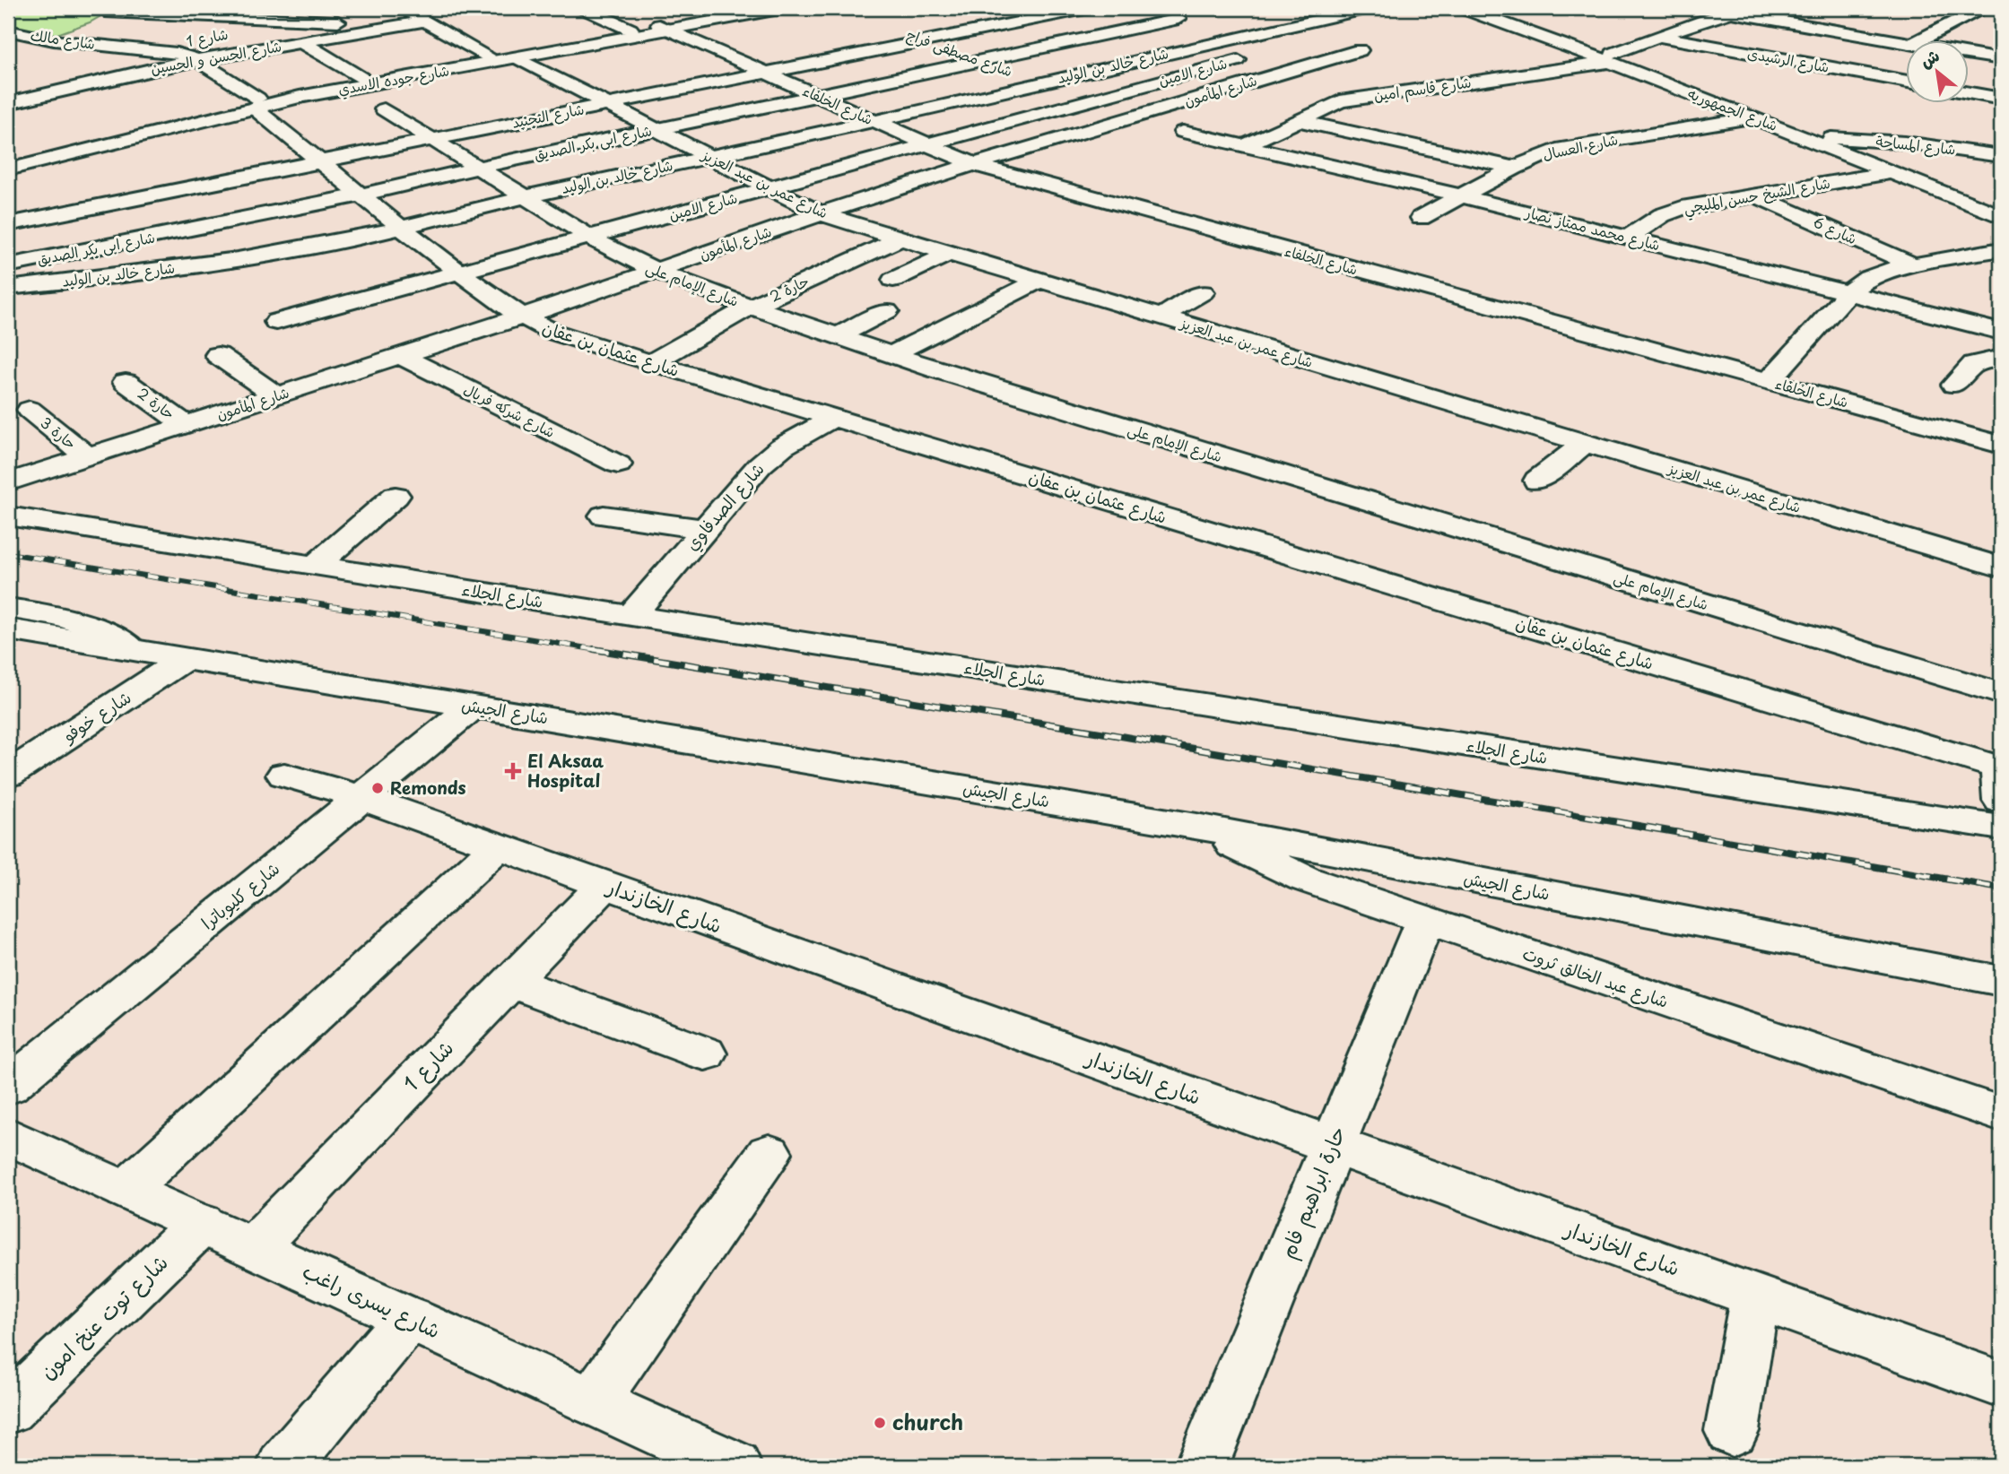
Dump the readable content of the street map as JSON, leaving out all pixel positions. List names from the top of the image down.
{
  "streets": {
    "street": [
      "شارع 1",
      "شارع مالك",
      "شارع مصطفى فراج",
      "شارع الحسن و الحسين",
      "شارع الرشيدى",
      "شارع خالد بن الوليد",
      "شارع الامين",
      "شارع جوده الاسدي",
      "شارع قاسم امين",
      "شارع المأمون",
      "شارع الخلفاء",
      "شارع الجمهوريه",
      "شارع التجنيد",
      "شارع ابى بكر الصديق",
      "شارع المساحة",
      "شارع العسال",
      "شارع عمر بن عبد العزيز",
      "شارع الشيخ حسن المليجي",
      "شارع محمد ممتاز نصار",
      "شارع 6",
      "شارع الإمام على",
      "حارة 2",
      "شارع عثمان بن عفان",
      "شارع شركه فريال",
      "حارة 3",
      "شارع الصدفاوي",
      "شارع الجلاء",
      "شارع الجيش",
      "شارع خوفو",
      "شارع كليوباترا",
      "شارع الخازندار",
      "شارع عبد الخالق ثروت",
      "حارة ابراهيم فام",
      "شارع يسرى راغب",
      "شارع توت عنخ امون"
    ]
  },
  "crossings": [
    ["شارع 1", "شارع مالك"],
    ["شارع 1", "شارع الخازندار"],
    ["شارع 1", "شارع يسرى راغب"],
    ["شارع مالك", "شارع الحسن و الحسين"],
    ["شارع مالك", "شارع جوده الاسدي"],
    ["شارع مالك", "شارع عثمان بن عفان"],
    ["شارع مصطفى فراج", "شارع خالد بن الوليد"],
    ["شارع مصطفى فراج", "شارع الامين"],
    ["شارع مصطفى فراج", "شارع التجنيد"],
    ["شارع مصطفى فراج", "شارع ابى بكر الصديق"],
    ["شارع الحسن و الحسين", "شارع جوده الاسدي"],
    ["شارع الرشيدى", "شارع قاسم امين"],
    ["شارع خالد بن الوليد", "شارع الخلفاء"],
    ["شارع خالد بن الوليد", "شارع عمر بن عبد العزيز"],
    ["شارع خالد بن الوليد", "شارع الإمام على"],
    ["شارع خالد بن الوليد", "شارع عثمان بن عفان"],
    ["شارع الامين", "شارع الخلفاء"],
    ["شارع الامين", "شارع عمر بن عبد العزيز"],
    ["شارع الامين", "شارع الإمام على"],
    ["شارع الامين", "شارع عثمان بن عفان"],
    ["شارع جوده الاسدي", "شارع الخلفاء"],
    ["شارع جوده الاسدي", "شارع عمر بن عبد العزيز"],
    ["شارع جوده الاسدي", "شارع عثمان بن عفان"],
    ["شارع قاسم امين", "شارع الجمهوريه"],
    ["شارع قاسم امين", "شارع محمد ممتاز نصار"],
    ["شارع المأمون", "شارع الخلفاء"],
    ["شارع المأمون", "شارع عمر بن عبد العزيز"],
    ["شارع المأمون", "شارع الإمام على"],
    ["شارع المأمون", "حارة 2"],
    ["شارع المأمون", "شارع عثمان بن عفان"],
    ["شارع المأمون", "شارع شركه فريال"],
    ["شارع المأمون", "حارة 3"],
    ["شارع الخلفاء", "شارع التجنيد"],
    ["شارع الخلفاء", "شارع ابى بكر الصديق"],
    ["شارع الجمهوريه", "شارع المساحة"],
    ["شارع الجمهوريه", "شارع العسال"],
    ["شارع الجمهوريه", "شارع الشيخ حسن المليجي"],
    ["شارع التجنيد", "شارع عمر بن عبد العزيز"],
    ["شارع التجنيد", "شارع الإمام على"],
    ["شارع التجنيد", "شارع عثمان بن عفان"],
    ["شارع ابى بكر الصديق", "شارع عمر بن عبد العزيز"],
    ["شارع ابى بكر الصديق", "شارع الإمام على"],
    ["شارع ابى بكر الصديق", "شارع عثمان بن عفان"],
    ["شارع العسال", "شارع محمد ممتاز نصار"],
    ["شارع عمر بن عبد العزيز", "حارة 2"],
    ["شارع الشيخ حسن المليجي", "شارع محمد ممتاز نصار"],
    ["شارع الشيخ حسن المليجي", "شارع 6"],
    ["شارع الإمام على", "حارة 2"],
    ["حارة 2", "شارع عثمان بن عفان"],
    ["شارع عثمان بن عفان", "شارع الصدفاوي"],
    ["شارع الصدفاوي", "شارع الجلاء"],
    ["شارع الجيش", "شارع خوفو"],
    ["شارع الجيش", "شارع كليوباترا"],
    ["شارع الجيش", "شارع عبد الخالق ثروت"],
    ["شارع كليوباترا", "شارع الخازندار"],
    ["شارع الخازندار", "حارة ابراهيم فام"],
    ["شارع عبد الخالق ثروت", "حارة ابراهيم فام"],
    ["شارع يسرى راغب", "شارع توت عنخ امون"]
  ],
  "places": {
    "health": ["El Aksaa Hospital"],
    "other": ["Remonds", "church"]
  },
  "north": "top left"
}
